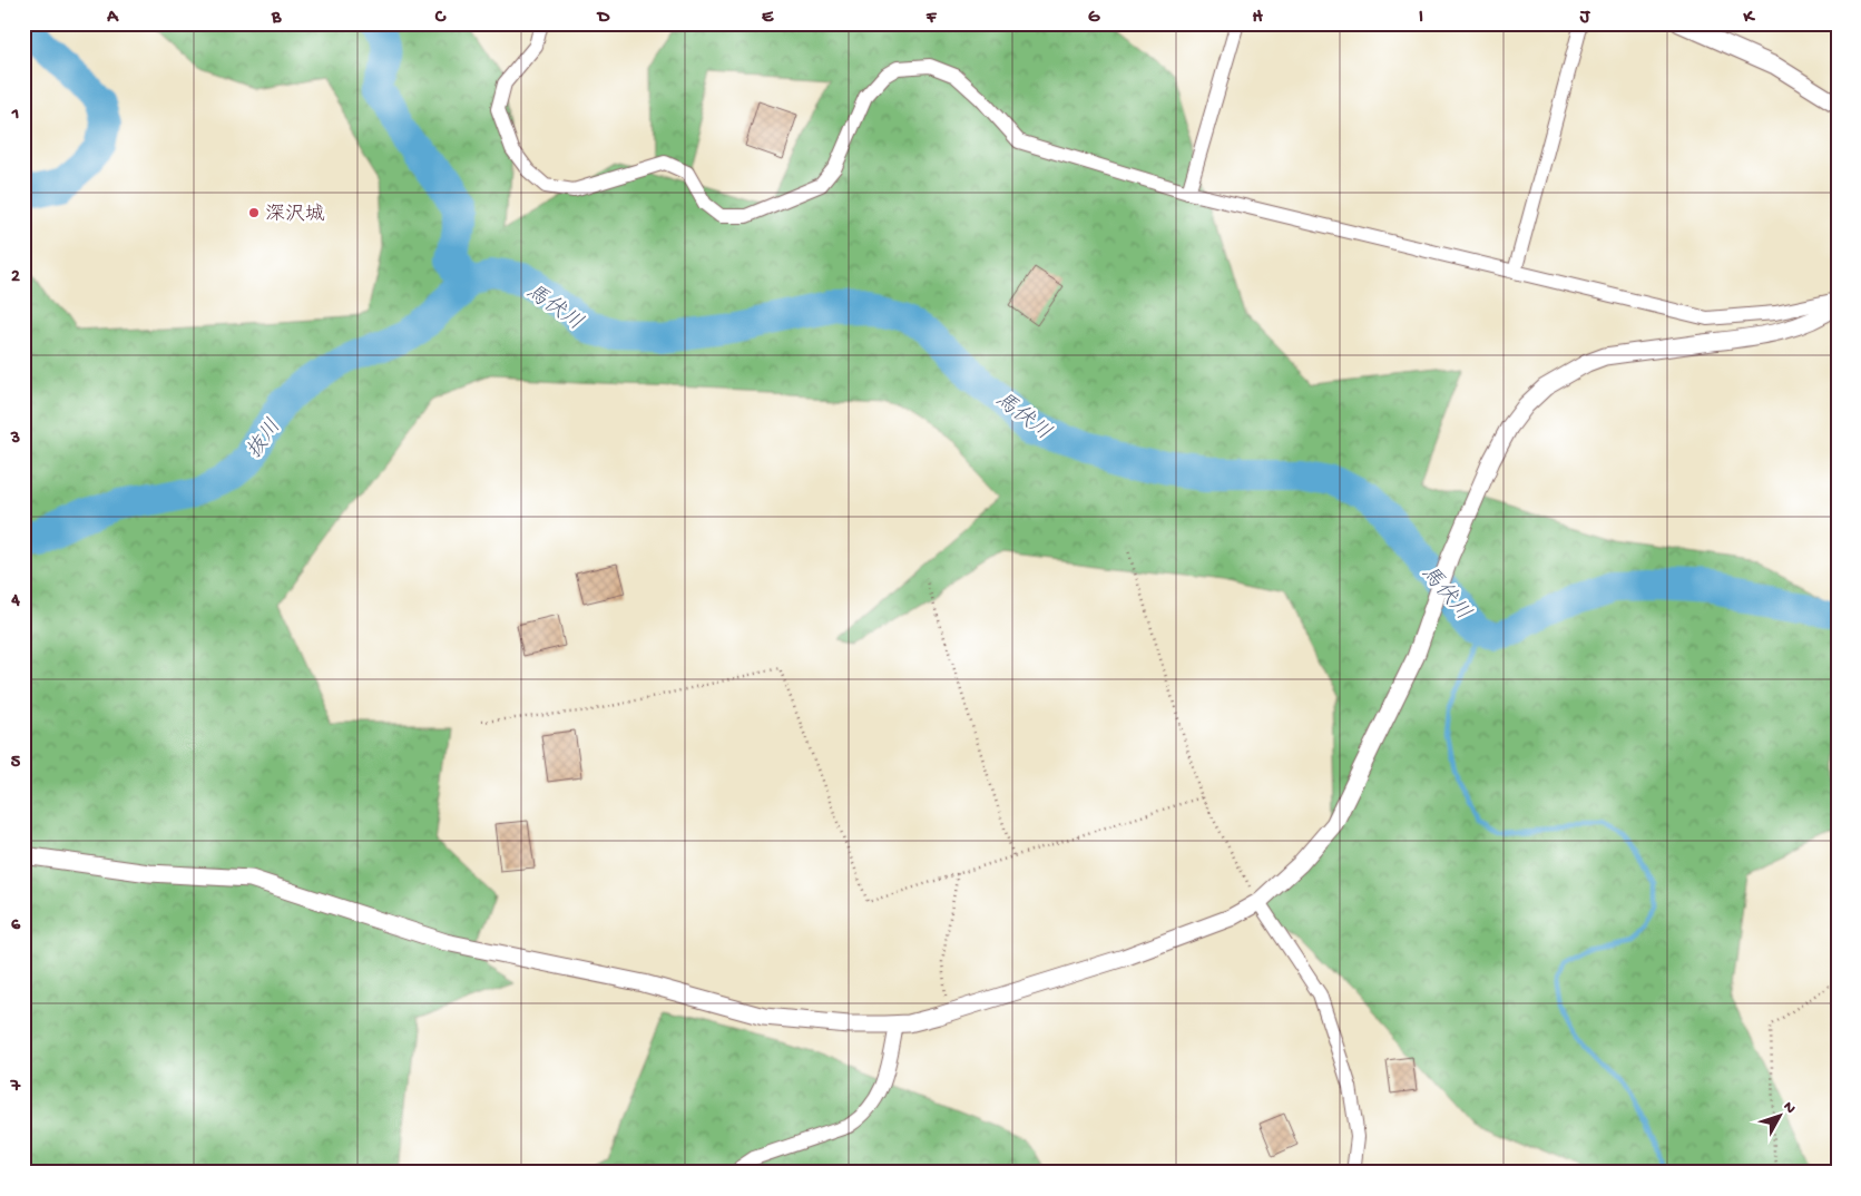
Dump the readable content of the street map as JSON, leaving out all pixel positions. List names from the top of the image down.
{
  "water": ["馬伏川", "抜川"],
  "places": ["深沢城"],
  "north": "top right",
  "grid": {
    "columns": [
      "A",
      "B",
      "C",
      "D",
      "E",
      "F",
      "G",
      "H",
      "I",
      "J",
      "K"
    ],
    "rows": [
      "1",
      "2",
      "3",
      "4",
      "5",
      "6",
      "7"
    ]
  }
}
